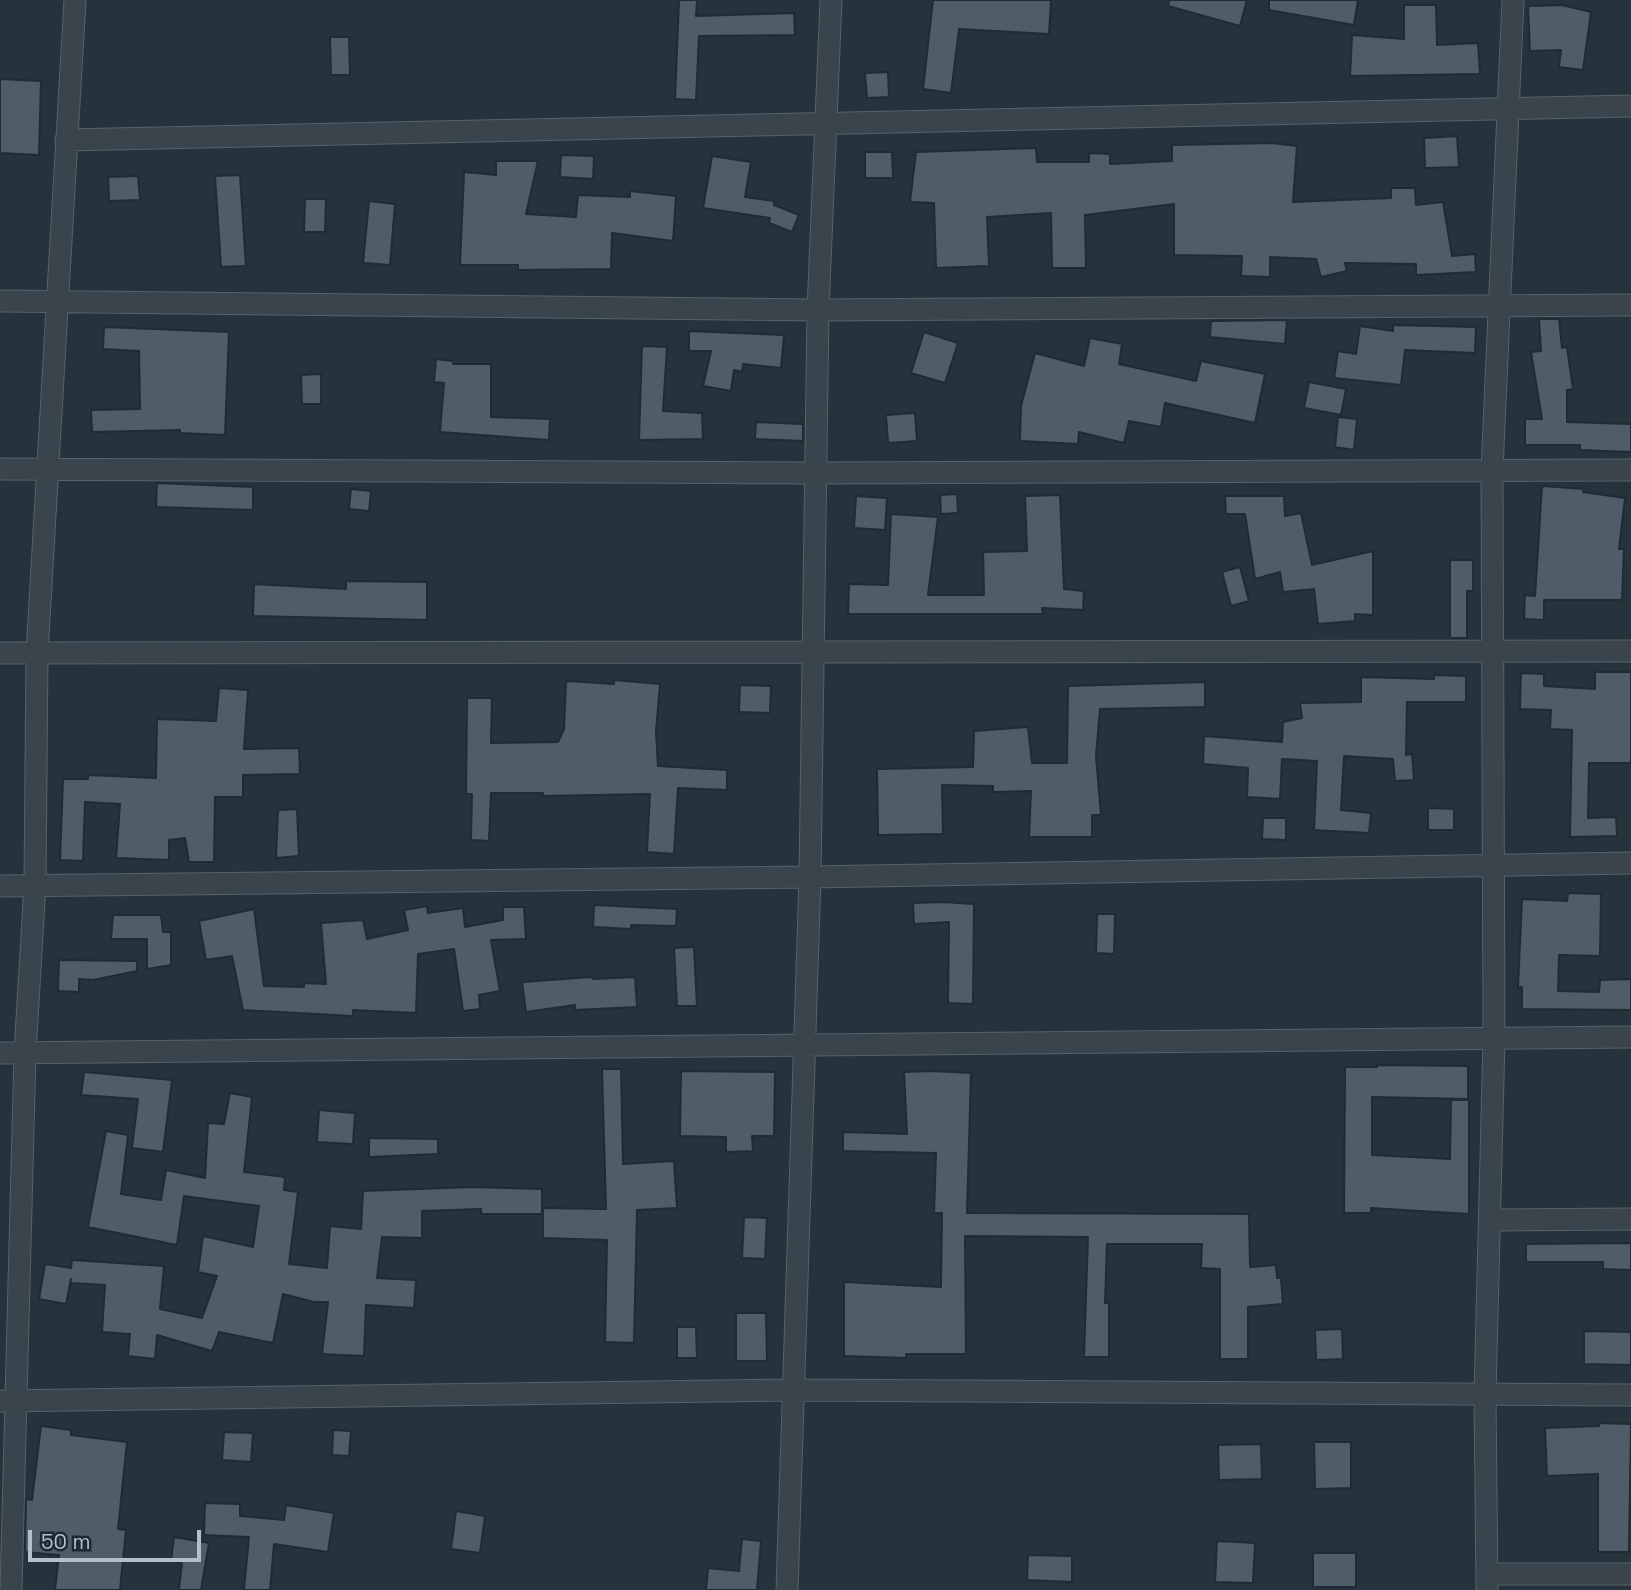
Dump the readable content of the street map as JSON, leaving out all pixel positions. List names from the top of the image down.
{
  "scale_bar": "50 m"
}
